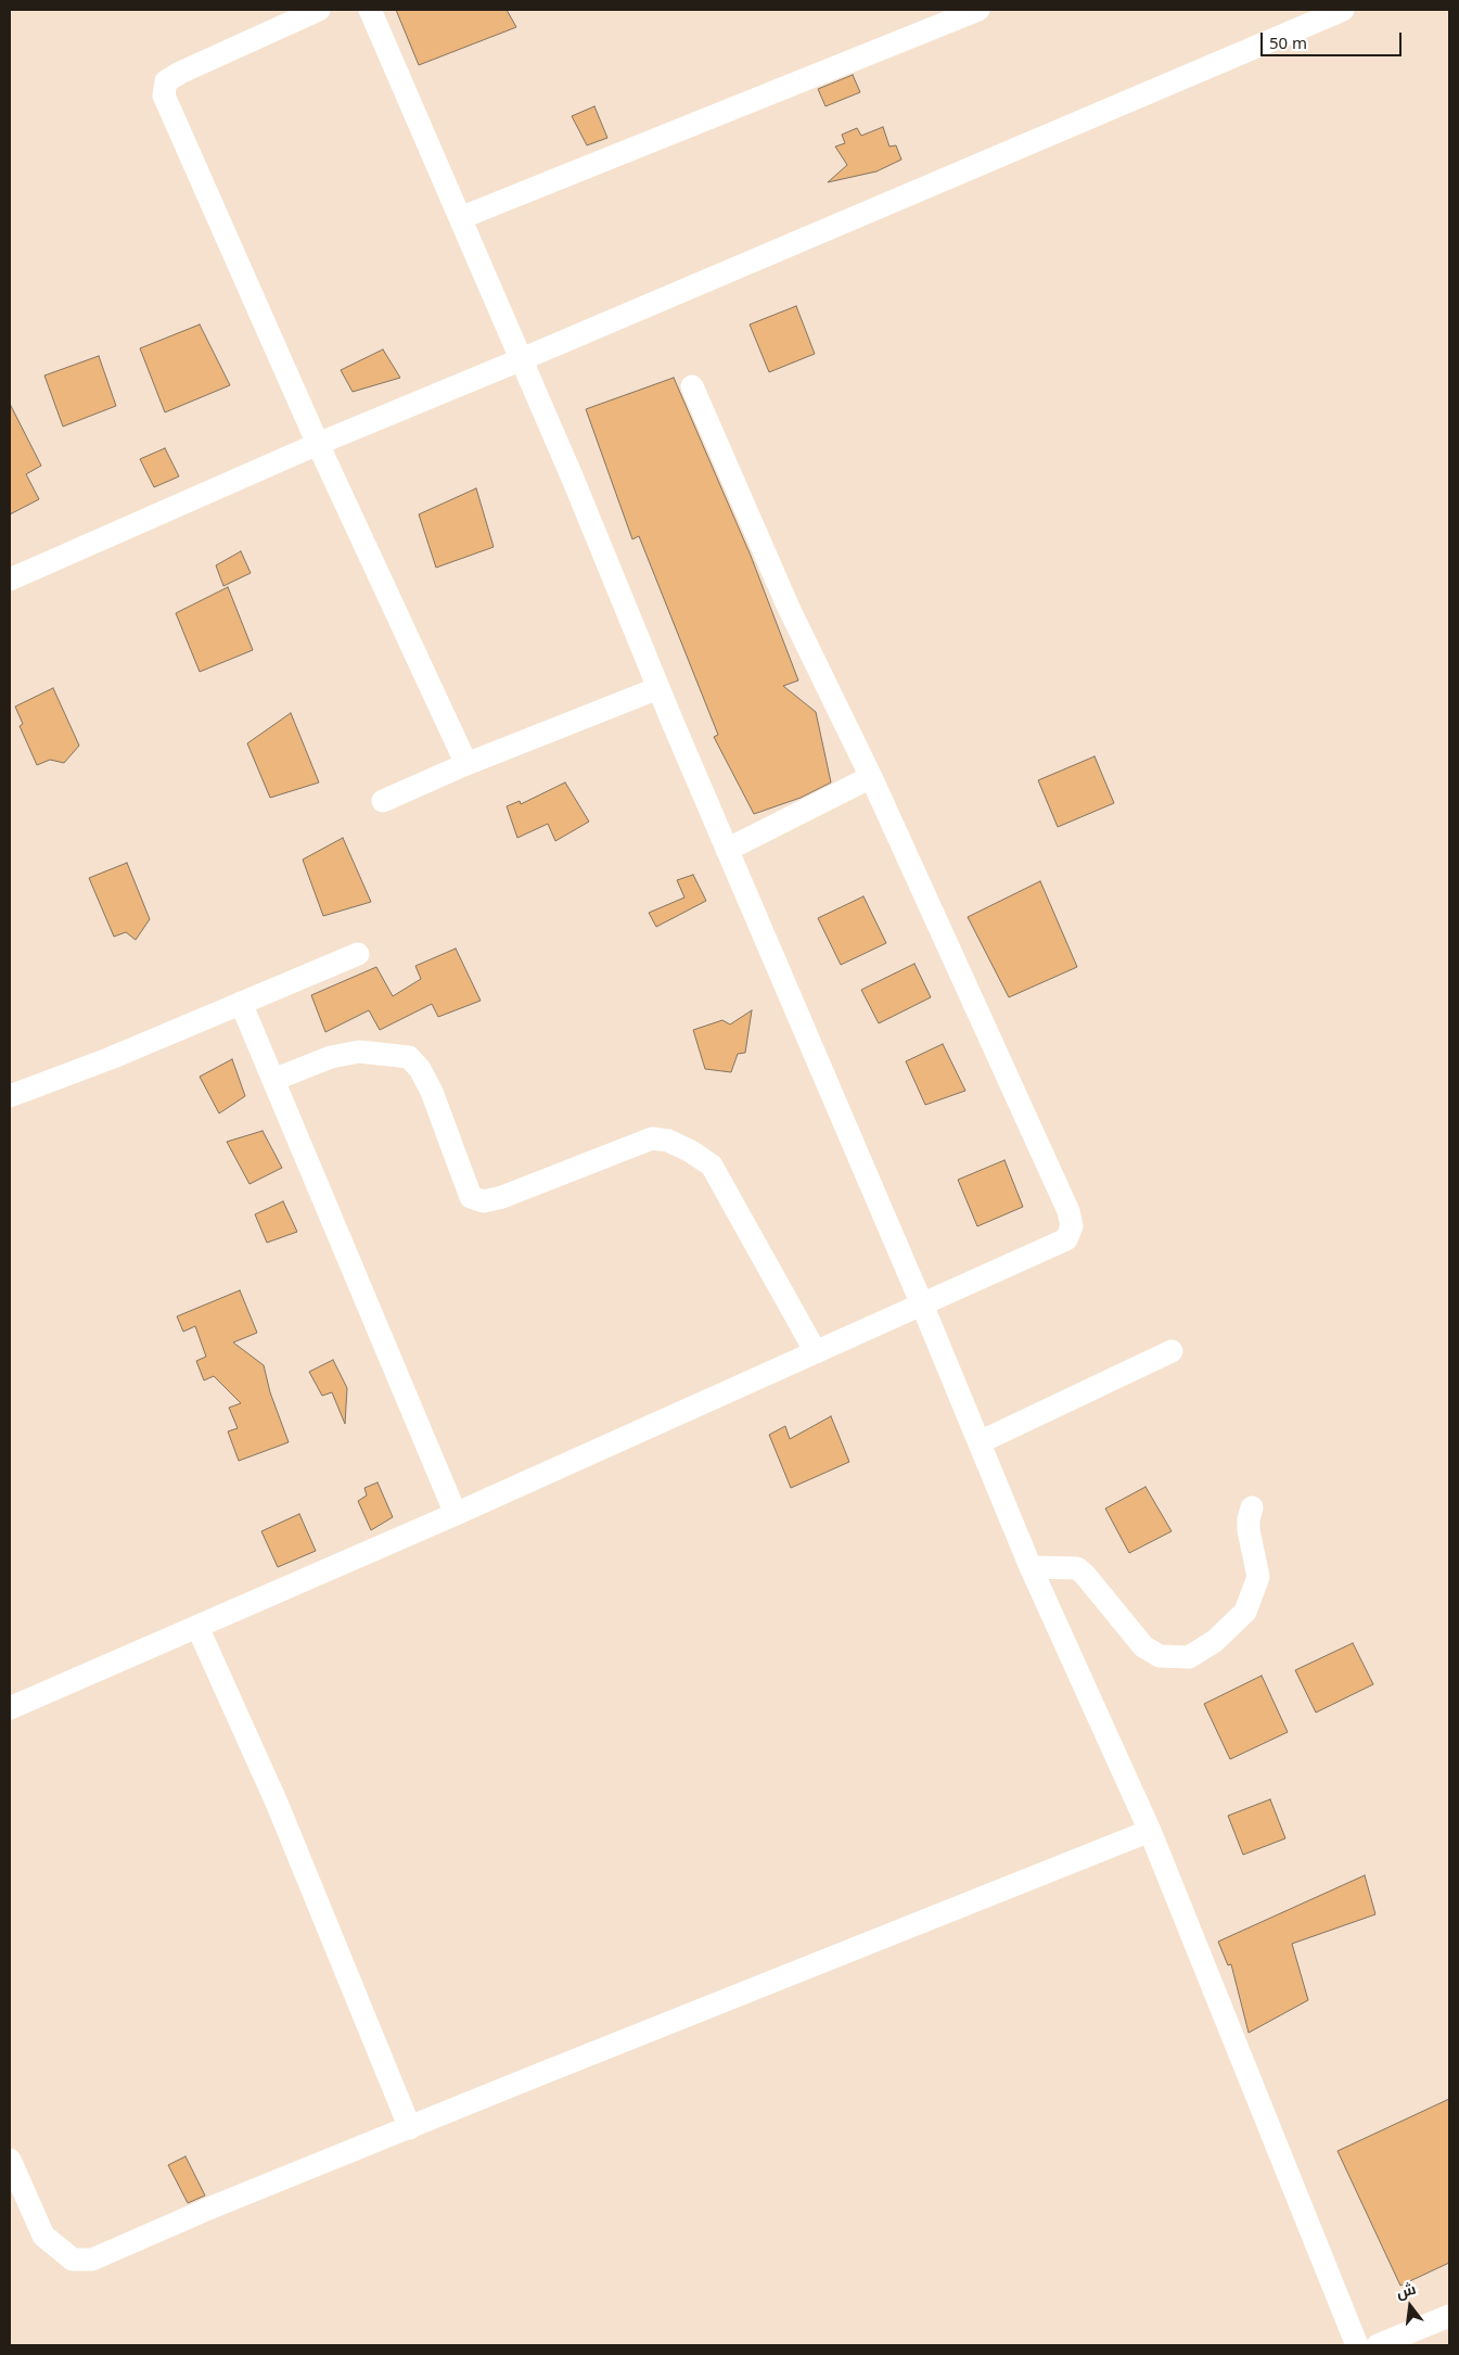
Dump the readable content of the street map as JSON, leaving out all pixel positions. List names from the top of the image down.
{
  "scale_bar": "50 m",
  "north": "top"
}
